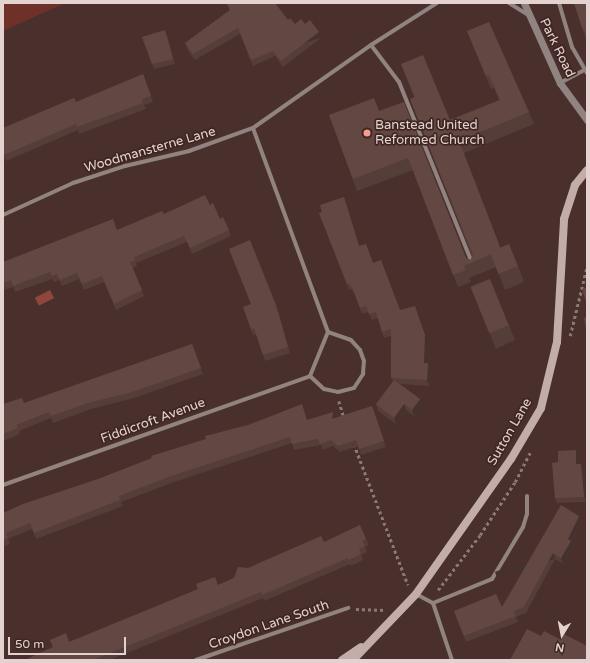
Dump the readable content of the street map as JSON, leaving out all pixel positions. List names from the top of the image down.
{
  "streets": {
    "main road": ["Sutton Lane"],
    "street": [
      "Park Road",
      "Woodmansterne Lane",
      "Fiddicroft Avenue",
      "Croydon Lane South"
    ]
  },
  "places": ["Banstead United Reformed Church"],
  "scale_bar": "50 m",
  "north": "bottom"
}
